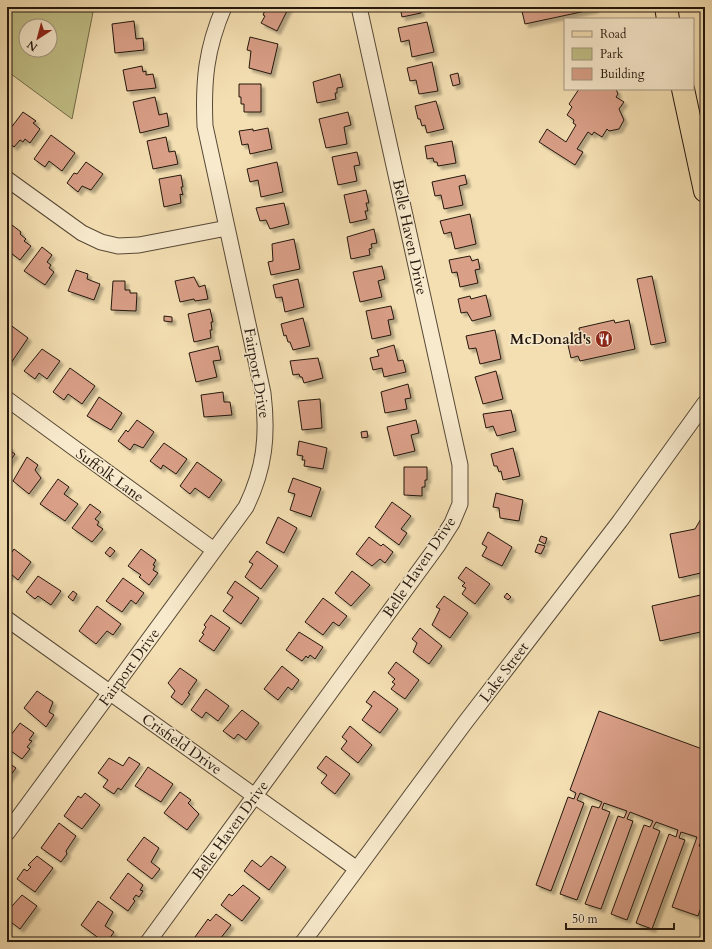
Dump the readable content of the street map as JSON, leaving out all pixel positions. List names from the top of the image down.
{
  "streets": {
    "street": [
      "Belle Haven Drive",
      "Fairport Drive",
      "Suffolk Lane",
      "Lake Street",
      "Crisfield Drive"
    ]
  },
  "crossings": [
    ["Belle Haven Drive", "Crisfield Drive"],
    ["Fairport Drive", "Suffolk Lane"],
    ["Fairport Drive", "Crisfield Drive"],
    ["Lake Street", "Crisfield Drive"]
  ],
  "places": {
    "restaurant": ["McDonald's"]
  },
  "legend": ["Road", "Park", "Building"],
  "scale_bar": "50 m",
  "north": "bottom left"
}
